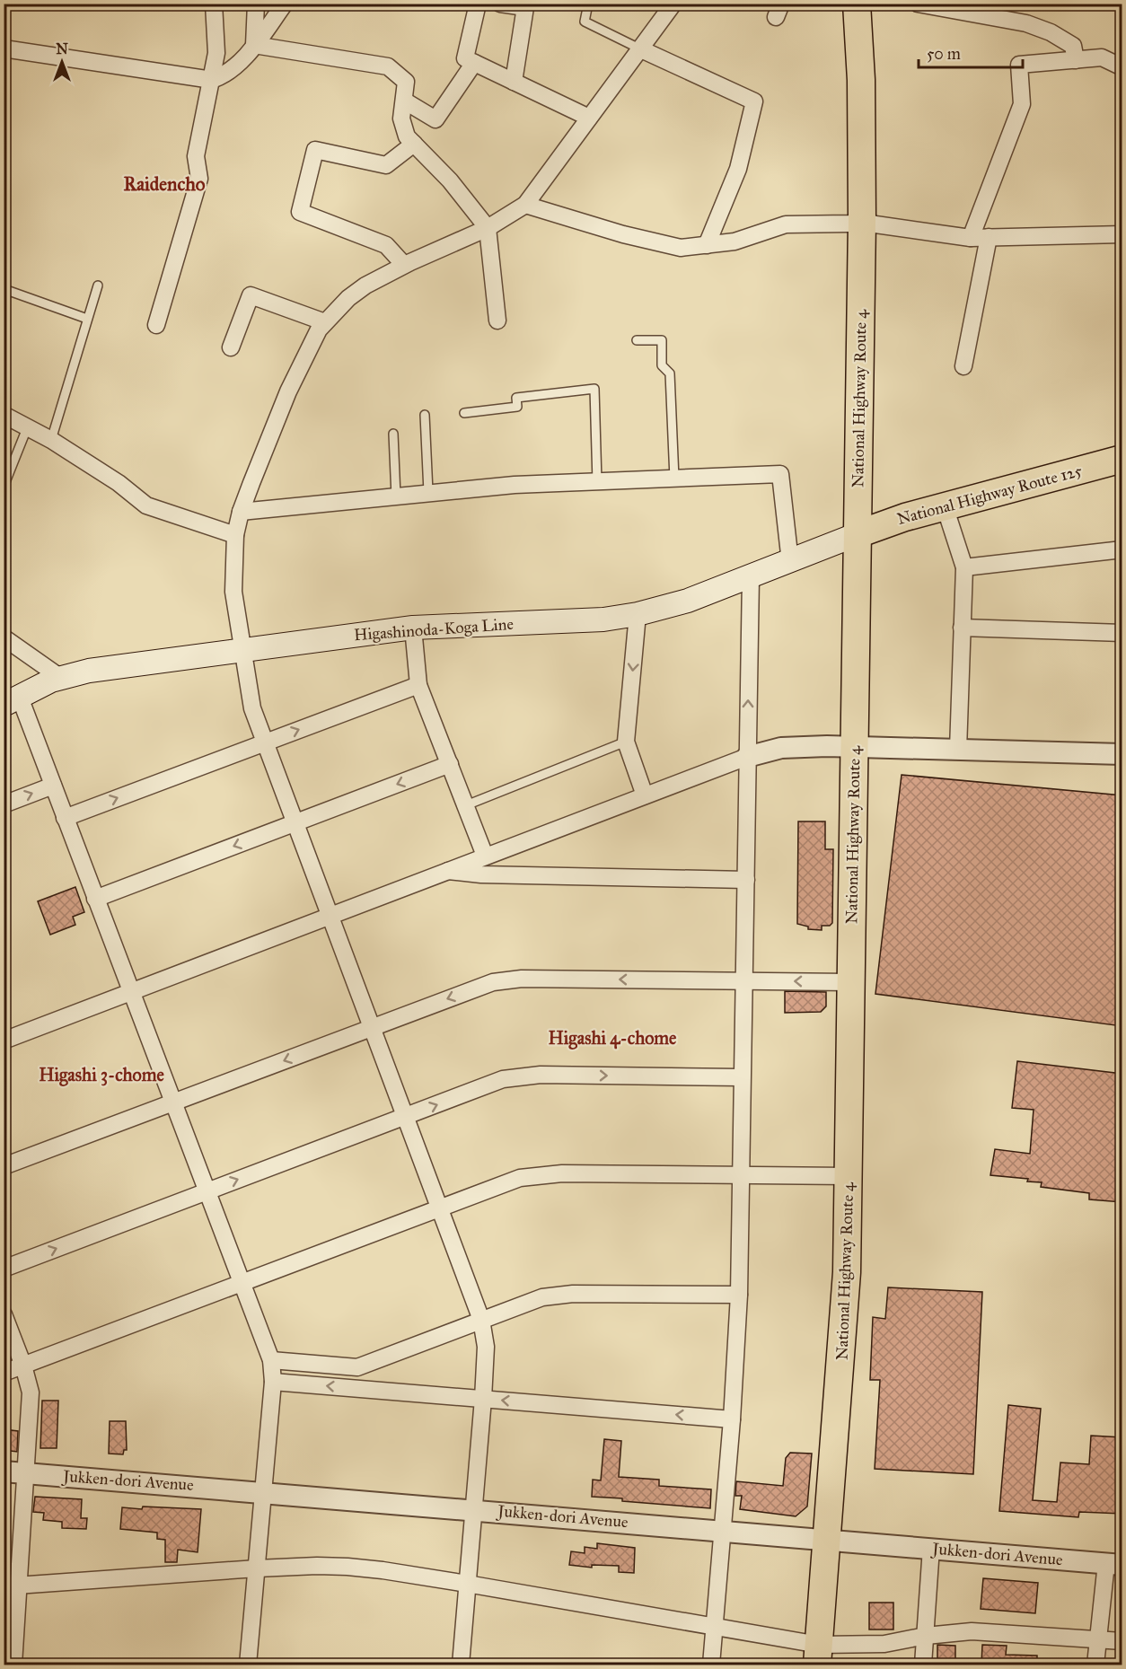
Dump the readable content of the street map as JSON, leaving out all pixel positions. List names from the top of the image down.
{
  "streets": {
    "highway": ["National Highway Route 4", "National Highway Route 125"],
    "main road": ["Higashinoda-Koga Line"],
    "street": ["Jukken-dori Avenue"]
  },
  "crossings": [
    ["National Highway Route 4", "National Highway Route 125"],
    ["National Highway Route 4", "Higashinoda-Koga Line"],
    ["National Highway Route 4", "Jukken-dori Avenue"],
    ["National Highway Route 125", "Higashinoda-Koga Line"]
  ],
  "districts": ["Raidencho", "Higashi 4-chome", "Higashi 3-chome"],
  "scale_bar": "50 m",
  "north": "top"
}
